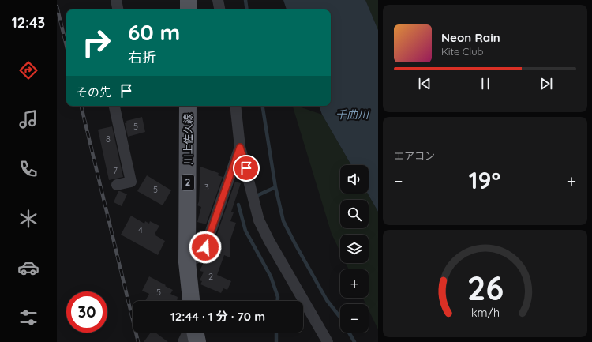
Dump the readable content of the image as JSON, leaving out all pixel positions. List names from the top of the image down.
{
  "streets": {
    "main road": ["川上佐久線", "2"]
  },
  "water": ["千曲川"],
  "house_numbers": [
    "5",
    "8",
    "7",
    "3",
    "5",
    "4",
    "2",
    "5"
  ],
  "page": {
    "tabs": "12:43",
    "turn": ["60 m", "右折"],
    "song": ["Neon Rain", "Kite Club"],
    "then": "その先",
    "tile": "エアコン",
    "map_buttons": ["+", "−"],
    "heat": ["−", "19°", "+"],
    "limit": "30",
    "trip": "12:44 · 1 分 · 70 m",
    "gauge": ["26", "km/h"]
  }
}
